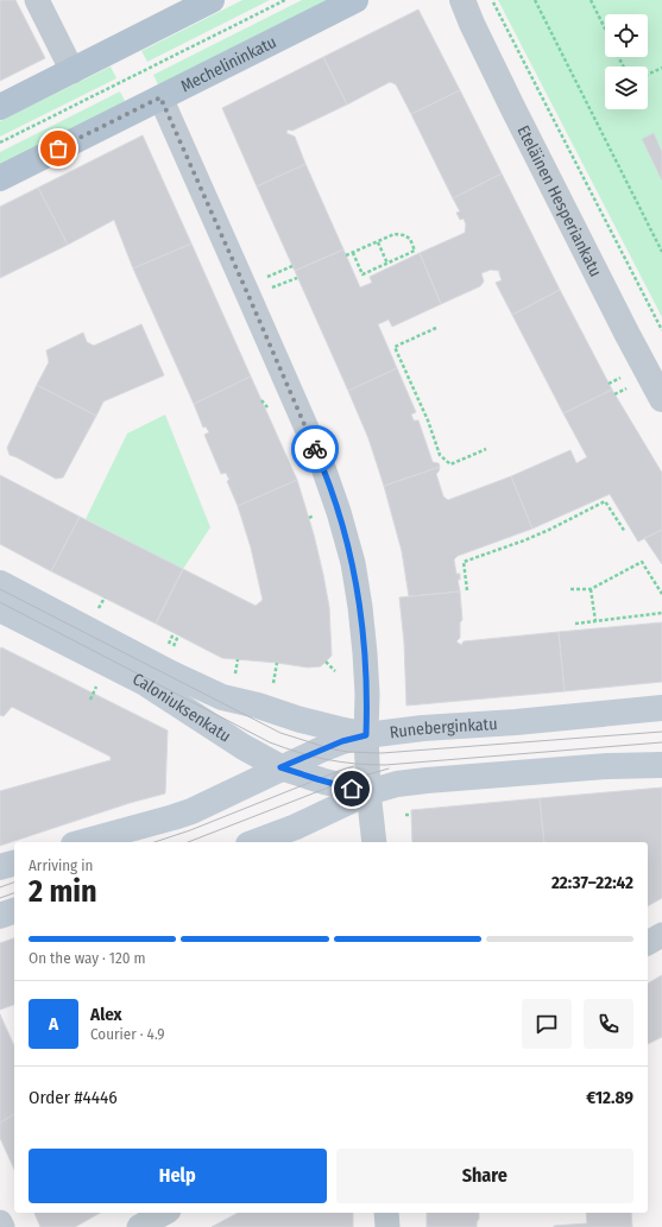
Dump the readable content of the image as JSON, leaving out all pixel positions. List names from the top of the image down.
{
  "streets": {
    "main road": ["Mechelininkatu", "Caloniuksenkatu", "Runeberginkatu"],
    "street": ["Eteläinen Hesperiankatu"]
  },
  "crossings": [
    ["Caloniuksenkatu", "Runeberginkatu"]
  ],
  "page": {
    "heading": ["2 min", "Arriving in", "22:37–22:42"],
    "panel": [
      "Alex",
      "Courier · 4.9",
      "Order #4446",
      "€12.89"
    ],
    "bar": "On the way · 120 m",
    "round": "A",
    "buttons": ["Help", "Share"]
  }
}
